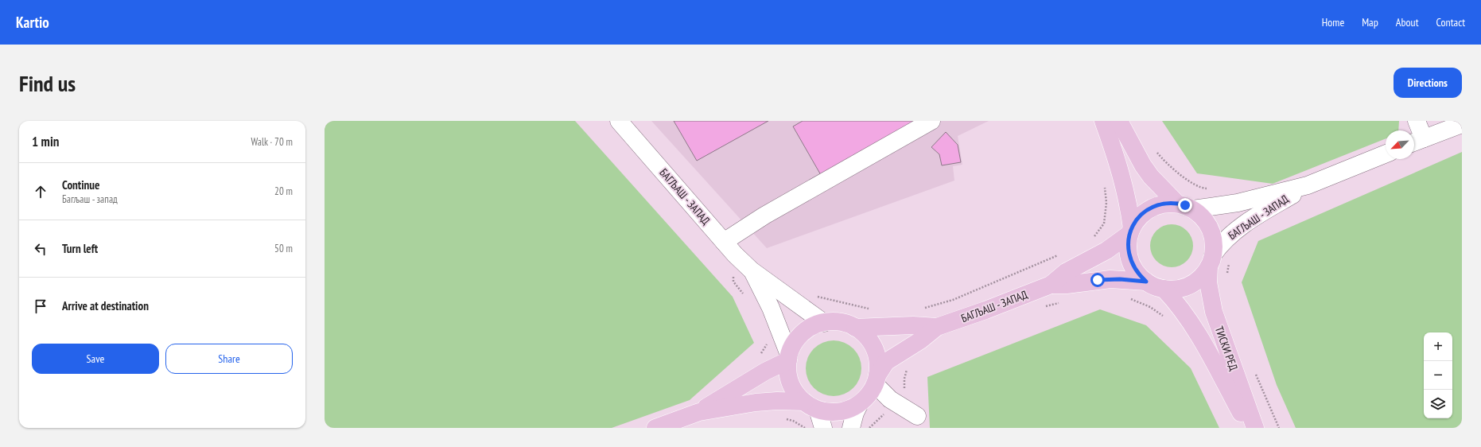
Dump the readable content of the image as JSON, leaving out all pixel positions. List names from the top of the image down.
{
  "streets": {
    "main road": ["БАГЉАШ - ЗАПАД", "ТИСКИ РЕД"]
  },
  "crossings": [
    ["БАГЉАШ - ЗАПАД", "ТИСКИ РЕД"]
  ],
  "north": "bottom left",
  "page": {
    "header": "Kartio",
    "nav": [
      "Home",
      "Map",
      "About",
      "Contact"
    ],
    "buttons": [
      "Directions",
      ["Save", "Share"]
    ],
    "title": "Find us",
    "heading": ["1 min", "Walk · 70 m"],
    "list": [
      ["Continue", "Багљаш - запад", "20 m"],
      ["Turn left", "50 m"],
      "Arrive at destination"
    ],
    "map_buttons": ["+", "−"]
  }
}
